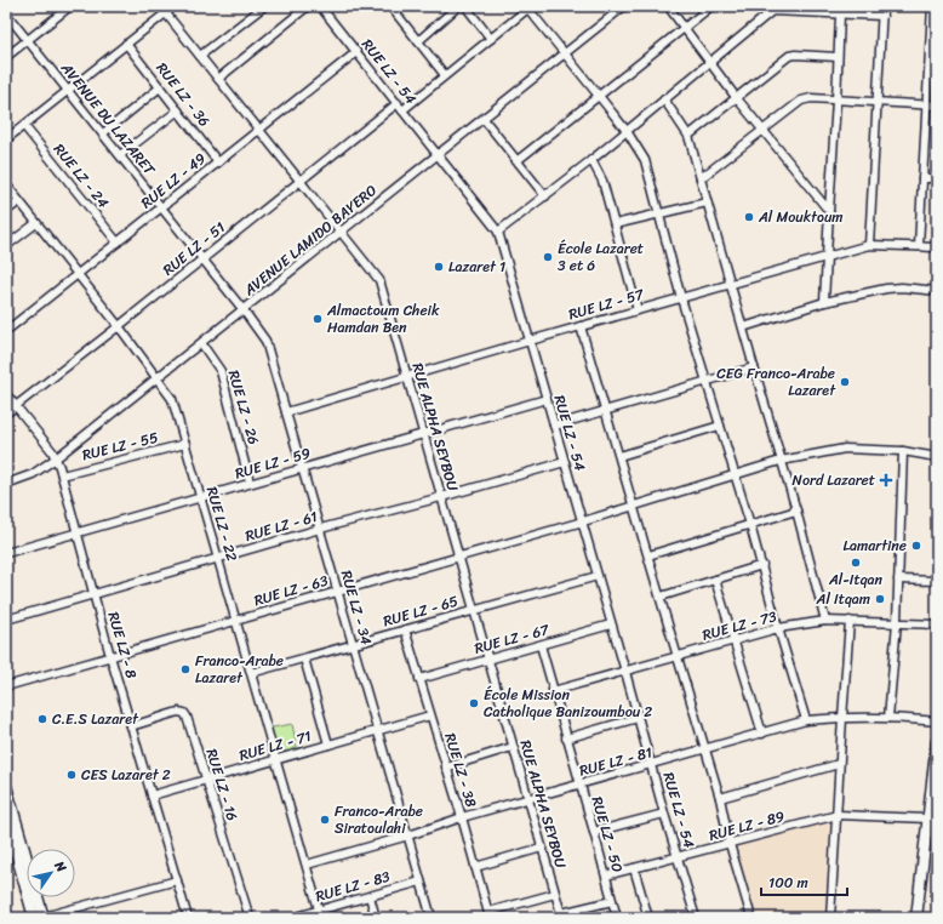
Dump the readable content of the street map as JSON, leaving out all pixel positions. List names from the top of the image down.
{
  "streets": {
    "street": [
      "RUE LZ - 54",
      "RUE LZ - 36",
      "AVENUE DU LAZARET",
      "RUE LZ - 24",
      "RUE LZ - 49",
      "AVENUE LAMIDO BAYERO",
      "RUE LZ - 51",
      "RUE LZ - 57",
      "RUE LZ - 26",
      "RUE ALPHA SEYBOU",
      "RUE LZ - 55",
      "RUE LZ - 59",
      "RUE LZ - 22",
      "RUE LZ - 61",
      "RUE LZ - 63",
      "RUE LZ - 34",
      "RUE LZ - 65",
      "RUE LZ - 73",
      "RUE LZ - 67",
      "RUE LZ - 8",
      "RUE LZ - 71",
      "RUE LZ - 81",
      "RUE LZ - 38",
      "RUE LZ - 16",
      "RUE LZ - 89",
      "RUE LZ - 50",
      "RUE LZ - 83"
    ]
  },
  "crossings": [
    ["RUE LZ - 54", "RUE LZ - 49"],
    ["RUE LZ - 54", "AVENUE LAMIDO BAYERO"],
    ["RUE LZ - 54", "RUE LZ - 51"],
    ["RUE LZ - 54", "RUE LZ - 57"],
    ["RUE LZ - 54", "RUE LZ - 59"],
    ["RUE LZ - 54", "RUE LZ - 61"],
    ["RUE LZ - 54", "RUE LZ - 63"],
    ["RUE LZ - 54", "RUE LZ - 65"],
    ["RUE LZ - 54", "RUE LZ - 73"],
    ["RUE LZ - 54", "RUE LZ - 67"],
    ["RUE LZ - 54", "RUE LZ - 81"],
    ["RUE LZ - 54", "RUE LZ - 89"],
    ["RUE LZ - 36", "RUE LZ - 49"],
    ["AVENUE DU LAZARET", "RUE LZ - 49"],
    ["AVENUE DU LAZARET", "AVENUE LAMIDO BAYERO"],
    ["AVENUE DU LAZARET", "RUE LZ - 51"],
    ["AVENUE DU LAZARET", "RUE LZ - 34"],
    ["RUE LZ - 24", "RUE LZ - 49"],
    ["RUE LZ - 49", "RUE ALPHA SEYBOU"],
    ["RUE LZ - 49", "RUE LZ - 22"],
    ["AVENUE LAMIDO BAYERO", "RUE LZ - 26"],
    ["AVENUE LAMIDO BAYERO", "RUE ALPHA SEYBOU"],
    ["AVENUE LAMIDO BAYERO", "RUE LZ - 22"],
    ["AVENUE LAMIDO BAYERO", "RUE LZ - 34"],
    ["AVENUE LAMIDO BAYERO", "RUE LZ - 8"],
    ["RUE LZ - 51", "RUE ALPHA SEYBOU"],
    ["RUE LZ - 51", "RUE LZ - 22"],
    ["RUE LZ - 51", "RUE LZ - 8"],
    ["RUE LZ - 57", "RUE ALPHA SEYBOU"],
    ["RUE LZ - 57", "RUE LZ - 34"],
    ["RUE LZ - 26", "RUE LZ - 59"],
    ["RUE ALPHA SEYBOU", "RUE LZ - 59"],
    ["RUE ALPHA SEYBOU", "RUE LZ - 61"],
    ["RUE ALPHA SEYBOU", "RUE LZ - 63"],
    ["RUE ALPHA SEYBOU", "RUE LZ - 65"],
    ["RUE ALPHA SEYBOU", "RUE LZ - 67"],
    ["RUE ALPHA SEYBOU", "RUE LZ - 81"],
    ["RUE LZ - 55", "RUE LZ - 22"],
    ["RUE LZ - 55", "RUE LZ - 8"],
    ["RUE LZ - 59", "RUE LZ - 22"],
    ["RUE LZ - 59", "RUE LZ - 34"],
    ["RUE LZ - 59", "RUE LZ - 8"],
    ["RUE LZ - 22", "RUE LZ - 61"],
    ["RUE LZ - 22", "RUE LZ - 63"],
    ["RUE LZ - 22", "RUE LZ - 65"],
    ["RUE LZ - 22", "RUE LZ - 71"],
    ["RUE LZ - 22", "RUE LZ - 81"],
    ["RUE LZ - 22", "RUE LZ - 83"],
    ["RUE LZ - 61", "RUE LZ - 34"],
    ["RUE LZ - 61", "RUE LZ - 8"],
    ["RUE LZ - 63", "RUE LZ - 34"],
    ["RUE LZ - 63", "RUE LZ - 8"],
    ["RUE LZ - 34", "RUE LZ - 65"],
    ["RUE LZ - 34", "RUE LZ - 71"],
    ["RUE LZ - 34", "RUE LZ - 81"],
    ["RUE LZ - 34", "RUE LZ - 83"],
    ["RUE LZ - 65", "RUE LZ - 38"],
    ["RUE LZ - 73", "RUE LZ - 50"],
    ["RUE LZ - 67", "RUE LZ - 38"],
    ["RUE LZ - 67", "RUE LZ - 50"],
    ["RUE LZ - 8", "RUE LZ - 71"],
    ["RUE LZ - 8", "RUE LZ - 16"],
    ["RUE LZ - 71", "RUE LZ - 38"],
    ["RUE LZ - 71", "RUE LZ - 16"],
    ["RUE LZ - 81", "RUE LZ - 38"],
    ["RUE LZ - 81", "RUE LZ - 50"],
    ["RUE LZ - 89", "RUE LZ - 50"]
  ],
  "places": {
    "other": [
      "Al Mouktoum",
      "École Lazaret 3 et 6",
      "Lazaret 1",
      "Almactoum Cheik Hamdan Ben",
      "CEG Franco-Arabe Lazaret",
      "Lamartine",
      "Al-Itqan",
      "Al Itqam",
      "Franco-Arabe Lazaret",
      "École Mission Catholique Banizoumbou 2",
      "C.E.S Lazaret",
      "CES Lazaret 2",
      "Franco-Arabe Siratoulahi"
    ],
    "health": ["Nord Lazaret"]
  },
  "scale_bar": "100 m",
  "north": "top right"
}
